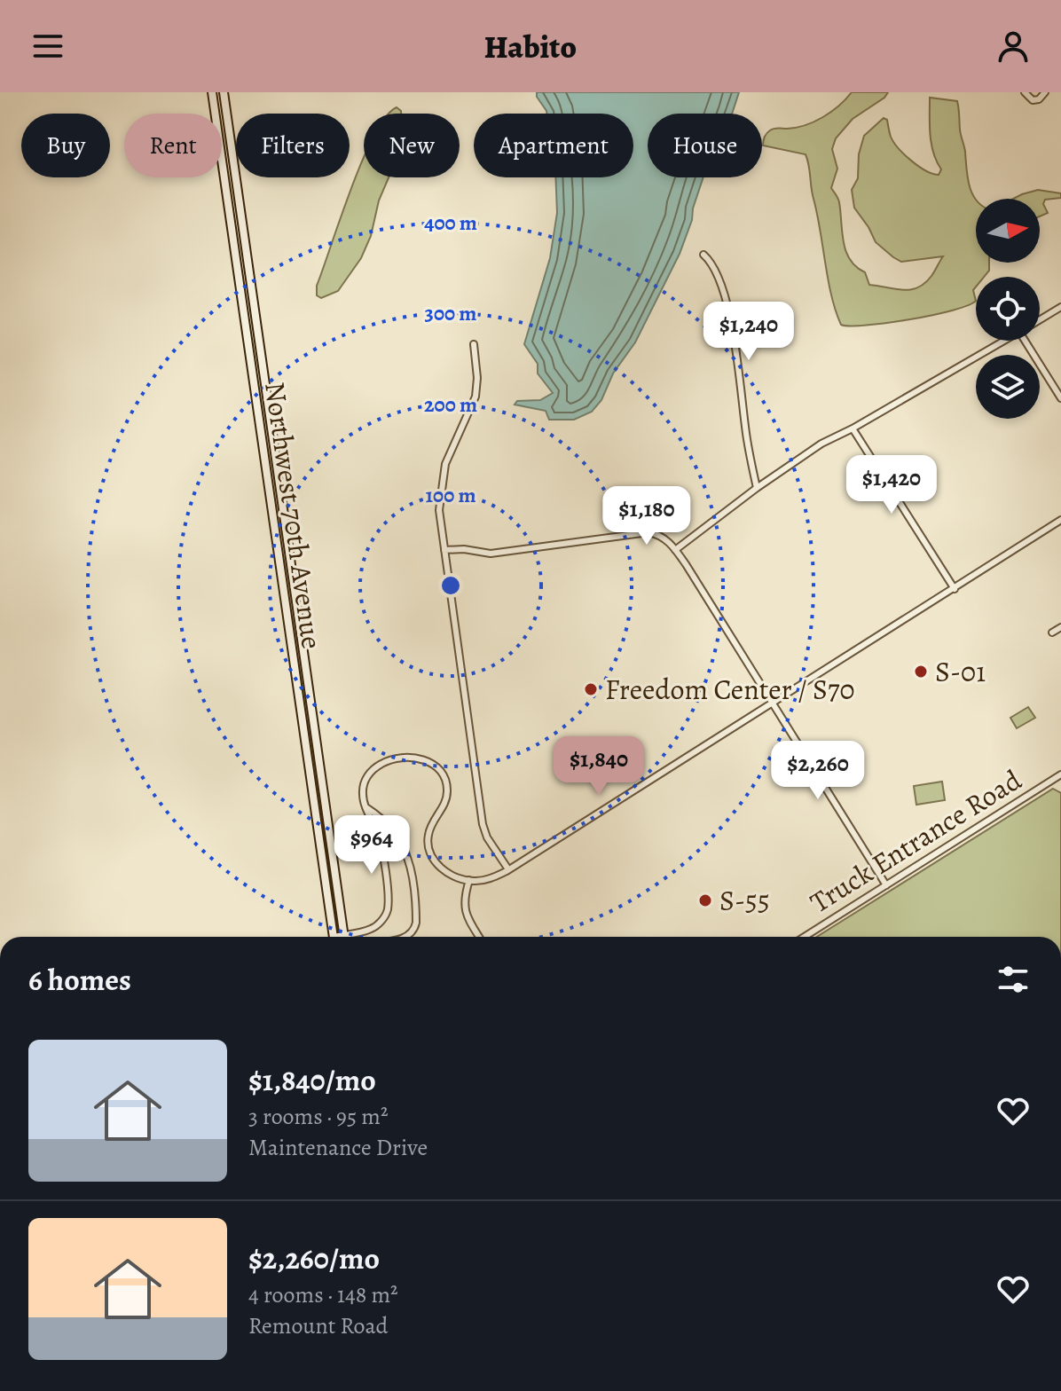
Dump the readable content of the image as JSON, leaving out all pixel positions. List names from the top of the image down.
{
  "streets": {
    "main road": ["Northwest 70th Avenue"],
    "street": ["Truck Entrance Road"]
  },
  "places": ["S-01", "Freedom Center / S70", "S-55"],
  "north": "right",
  "page": {
    "header": "Habito",
    "chip": [
      "Buy",
      "Rent",
      "Filters",
      "New",
      "Apartment",
      "House"
    ],
    "price": [
      "$1,240",
      "$1,420",
      "$1,180",
      "$1,840",
      "$2,260",
      "$964"
    ],
    "heading": "6 homes",
    "list": [
      {
        "name": "$1,840/mo",
        "note": "3 rooms · 95 m² · Maintenance Drive"
      },
      {
        "name": "$2,260/mo",
        "note": "4 rooms · 148 m² · Remount Road"
      }
    ]
  },
  "rings": [
    "400 m",
    "300 m",
    "200 m",
    "100 m"
  ]
}
